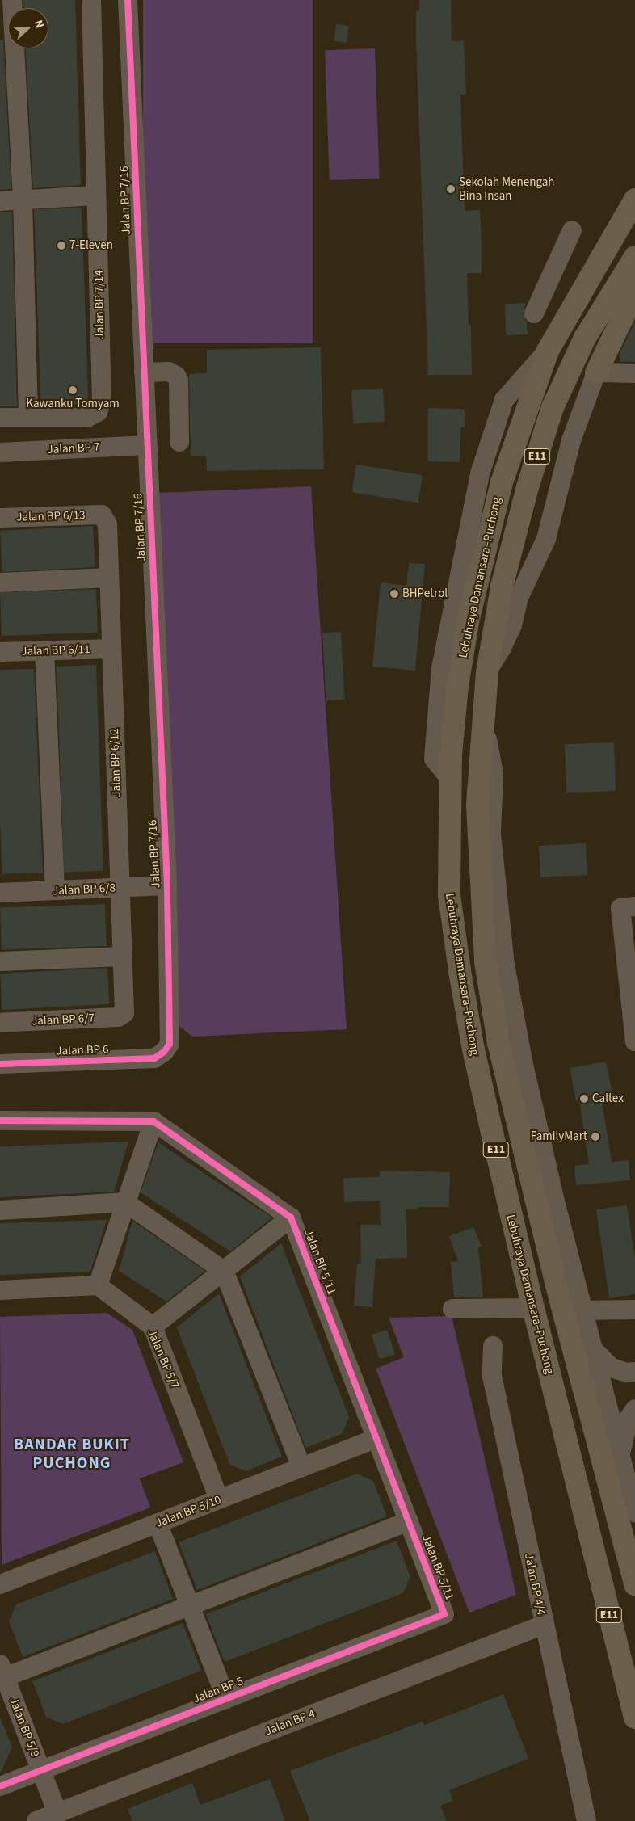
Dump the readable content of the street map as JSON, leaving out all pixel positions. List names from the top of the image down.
{
  "streets": {
    "highway": ["E11", "Lebuhraya Damansara–Puchong"],
    "street": [
      "Jalan BP 7/16",
      "Jalan BP 7/14",
      "Jalan BP 7",
      "Jalan BP 6/13",
      "Jalan BP 6/11",
      "Jalan BP 6/12",
      "Jalan BP 6/8",
      "Jalan BP 6/7",
      "Jalan BP 6",
      "Jalan BP 5/11",
      "Jalan BP 5/7",
      "Jalan BP 5/10",
      "Jalan BP 4/4",
      "Jalan BP 5",
      "Jalan BP 4",
      "Jalan BP 5/9"
    ]
  },
  "crossings": [
    ["Jalan BP 7/16", "Jalan BP 7"],
    ["Jalan BP 7/16", "Jalan BP 6/8"],
    ["Jalan BP 7/16", "Jalan BP 6"],
    ["Jalan BP 6/13", "Jalan BP 6/12"],
    ["Jalan BP 6/11", "Jalan BP 6/12"],
    ["Jalan BP 6/12", "Jalan BP 6/8"],
    ["Jalan BP 6/12", "Jalan BP 6/7"],
    ["Jalan BP 5/11", "Jalan BP 5/10"],
    ["Jalan BP 5/11", "Jalan BP 5"],
    ["Jalan BP 5/7", "Jalan BP 5/10"],
    ["Jalan BP 4/4", "Jalan BP 4"],
    ["Jalan BP 5", "Jalan BP 5/9"],
    ["Jalan BP 4", "Jalan BP 5/9"]
  ],
  "districts": ["BANDAR BUKIT PUCHONG"],
  "places": [
    "Sekolah Menengah Bina Insan",
    "7-Eleven",
    "Kawanku Tomyam",
    "BHPetrol",
    "Caltex",
    "FamilyMart"
  ],
  "north": "right"
}
